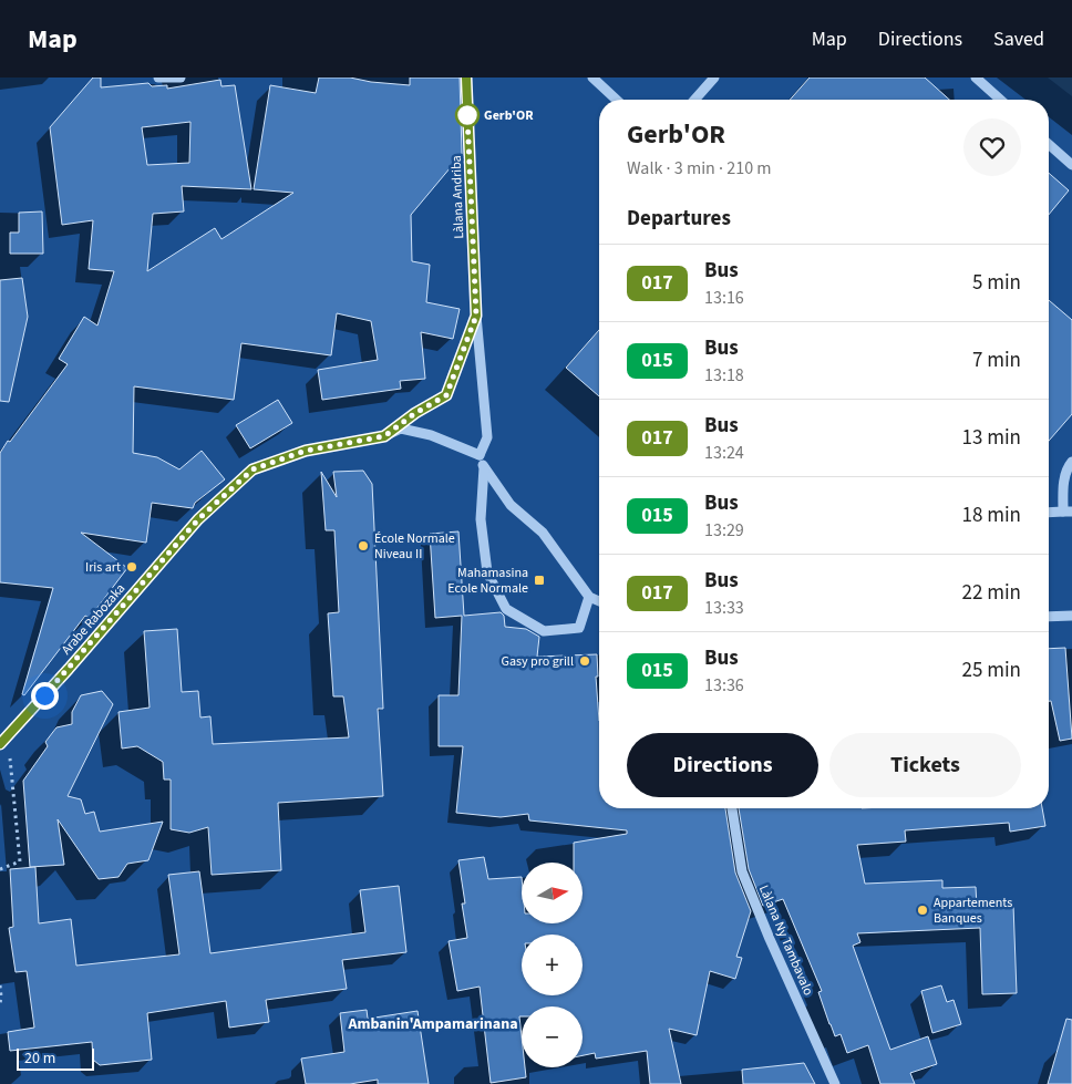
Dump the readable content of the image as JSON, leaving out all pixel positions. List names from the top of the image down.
{
  "streets": {
    "street": ["Làlana Andriba", "Arabe Rabozaka", "Làlana Ny Tambavalo"]
  },
  "crossings": [
    ["Làlana Andriba", "Arabe Rabozaka"]
  ],
  "districts": ["Ambanin'Ampamarinana"],
  "places": {
    "other": [
      "Gerb'OR",
      "École Normale Niveau II",
      "Iris art",
      "Gasy pro grill",
      "Appartements Banques"
    ],
    "transit": ["Mahamasina Ecole Normale"]
  },
  "lines": ["bus line 017"],
  "scale_bar": "20 m",
  "north": "right",
  "page": {
    "header": "Map",
    "nav": ["Map", "Directions", "Saved"],
    "heading": [
      ["Gerb'OR", "Walk · 3 min · 210 m"],
      "Departures"
    ],
    "list": [
      {
        "mark": "017",
        "name": "Bus",
        "note": "13:16",
        "value": "5 min"
      },
      {
        "mark": "015",
        "name": "Bus",
        "note": "13:18",
        "value": "7 min"
      },
      {
        "mark": "017",
        "name": "Bus",
        "note": "13:24",
        "value": "13 min"
      },
      {
        "mark": "015",
        "name": "Bus",
        "note": "13:29",
        "value": "18 min"
      },
      {
        "mark": "017",
        "name": "Bus",
        "note": "13:33",
        "value": "22 min"
      },
      {
        "mark": "015",
        "name": "Bus",
        "note": "13:36",
        "value": "25 min"
      }
    ],
    "buttons": ["Directions", "Tickets"],
    "map_buttons": ["+", "−"],
    "scale": "20 m"
  }
}
